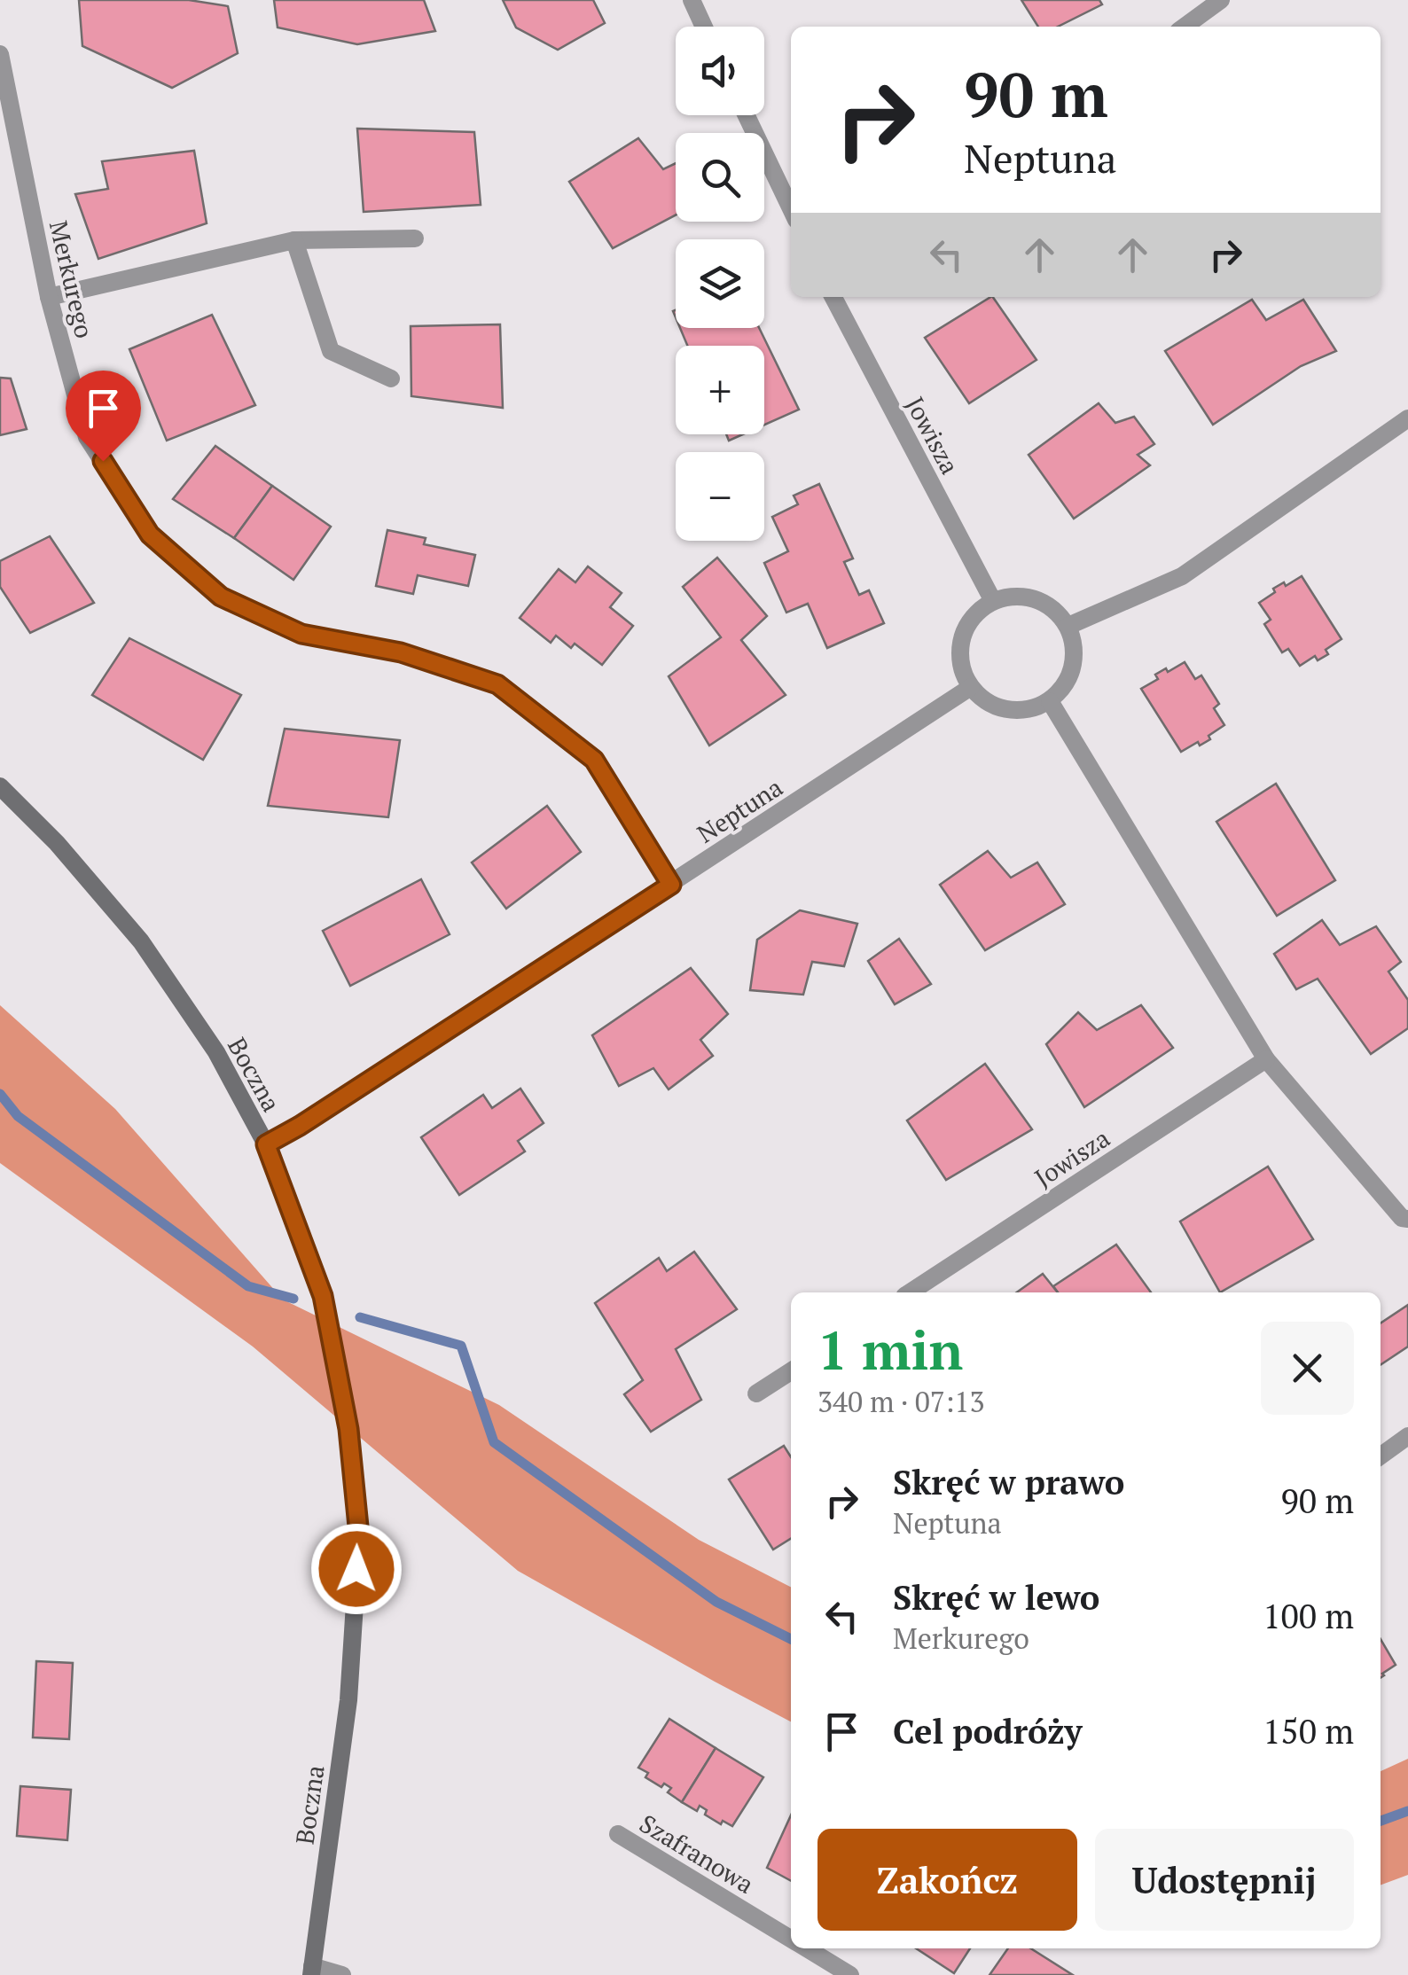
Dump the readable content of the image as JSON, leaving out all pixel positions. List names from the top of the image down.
{
  "streets": {
    "street": [
      "Merkurego",
      "Jowisza",
      "Neptuna",
      "Boczna",
      "Szafranowa"
    ]
  },
  "crossings": [
    ["Merkurego", "Neptuna"],
    ["Jowisza", "Neptuna"],
    ["Neptuna", "Boczna"]
  ],
  "page": {
    "map_buttons": ["+", "−"],
    "turn": ["90 m", "Neptuna"],
    "heading": ["1 min", "340 m · 07:13"],
    "list": [
      {
        "name": "Skręć w prawo",
        "note": "Neptuna",
        "value": "90 m"
      },
      {
        "name": "Skręć w lewo",
        "note": "Merkurego",
        "value": "100 m"
      },
      {
        "name": "Cel podróży",
        "value": "150 m"
      }
    ],
    "buttons": ["Zakończ", "Udostępnij"]
  }
}
